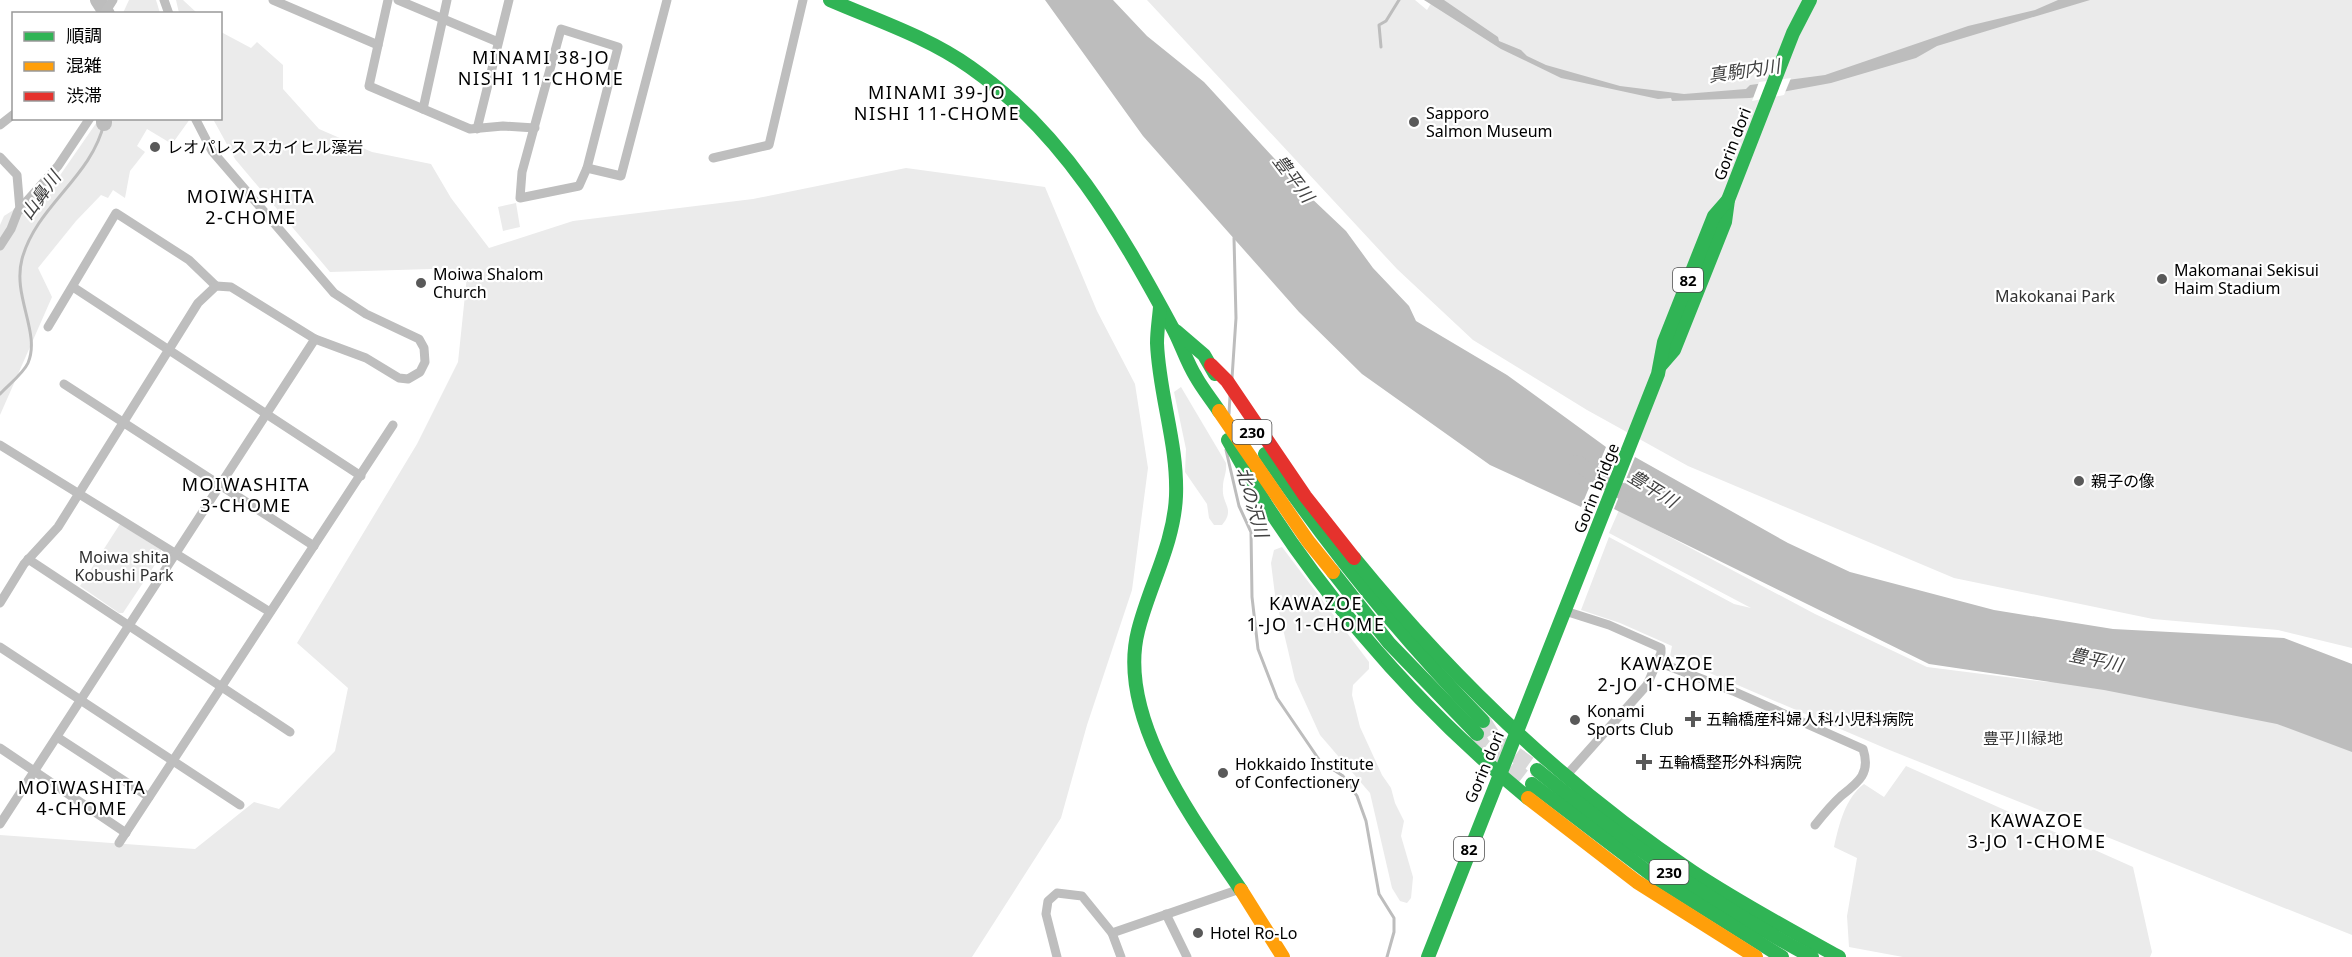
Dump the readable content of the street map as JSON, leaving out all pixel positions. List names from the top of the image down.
{
  "streets": {
    "main road": [
      "Gorin dori",
      "82",
      "230",
      "Gorin bridge"
    ]
  },
  "crossings": [
    ["Gorin dori", "230"],
    ["Gorin dori", "Gorin bridge"]
  ],
  "districts": [
    "MINAMI 38-JO NISHI 11-CHOME",
    "MINAMI 39-JO NISHI 11-CHOME",
    "MOIWASHITA 2-CHOME",
    "MOIWASHITA 3-CHOME",
    "KAWAZOE 1-JO 1-CHOME",
    "KAWAZOE 2-JO 1-CHOME",
    "MOIWASHITA 4-CHOME",
    "KAWAZOE 3-JO 1-CHOME"
  ],
  "water": [
    "真駒内川",
    "豊平川",
    "山鼻川",
    "北の沢川"
  ],
  "parks": ["Makokanai Park", "Moiwa shita Kobushi Park", "豊平川緑地"],
  "places": {
    "other": [
      "Sapporo Salmon Museum",
      "レオパレス スカイヒル藻岩",
      "Makomanai Sekisui Haim Stadium",
      "Moiwa Shalom Church",
      "親子の像",
      "Konami Sports Club",
      "Hokkaido Institute of Confectionery",
      "Hotel Ro-Lo"
    ],
    "health": ["五輪橋産科婦人科小児科病院", "五輪橋整形外科病院"]
  },
  "legend": ["順調", "混雑", "渋滞"]
}
